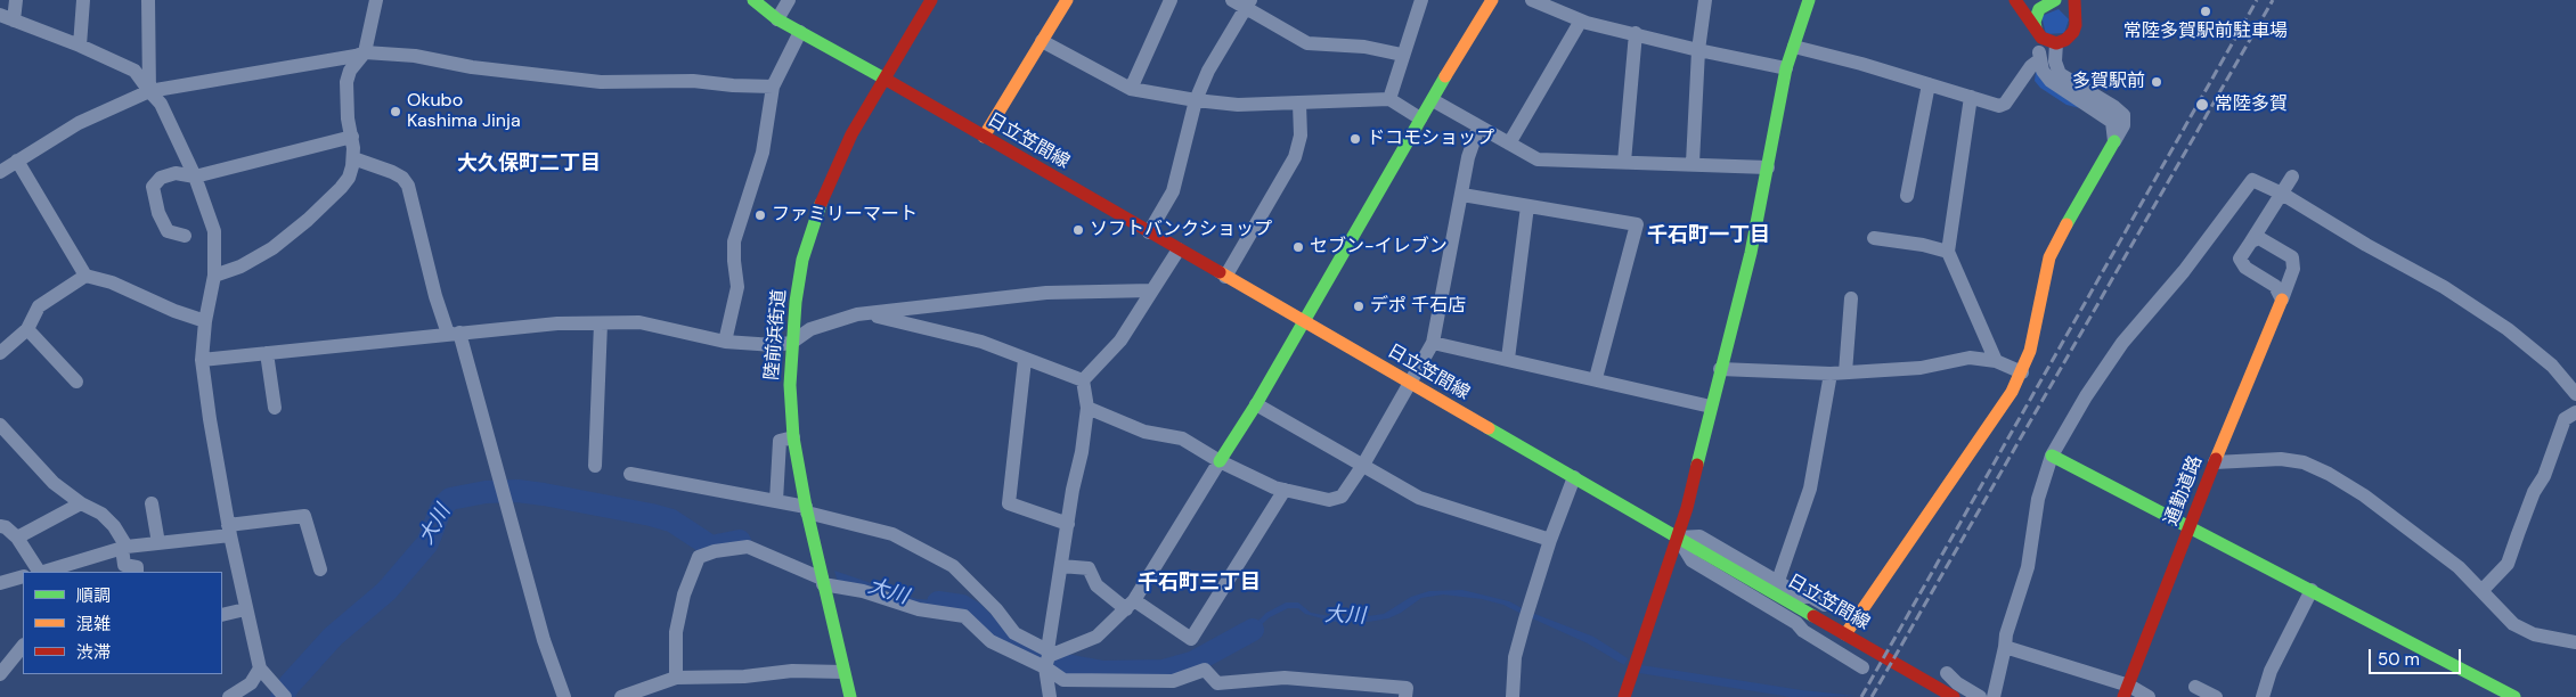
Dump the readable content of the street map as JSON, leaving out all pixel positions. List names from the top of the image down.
{
  "streets": {
    "main road": ["日立笠間線", "陸前浜街道", "通勤道路"]
  },
  "crossings": [
    ["日立笠間線", "陸前浜街道"]
  ],
  "districts": ["大久保町二丁目", "千石町一丁目", "千石町三丁目"],
  "water": ["大川"],
  "places": [
    "常陸多賀駅前駐車場",
    "多賀駅前",
    "常陸多賀",
    "Okubo Kashima Jinja",
    "ドコモショップ",
    "ファミリーマート",
    "ソフトバンクショップ",
    "セブン-イレブン",
    "デポ 千石店"
  ],
  "legend": ["順調", "混雑", "渋滞"],
  "scale_bar": "50 m"
}
